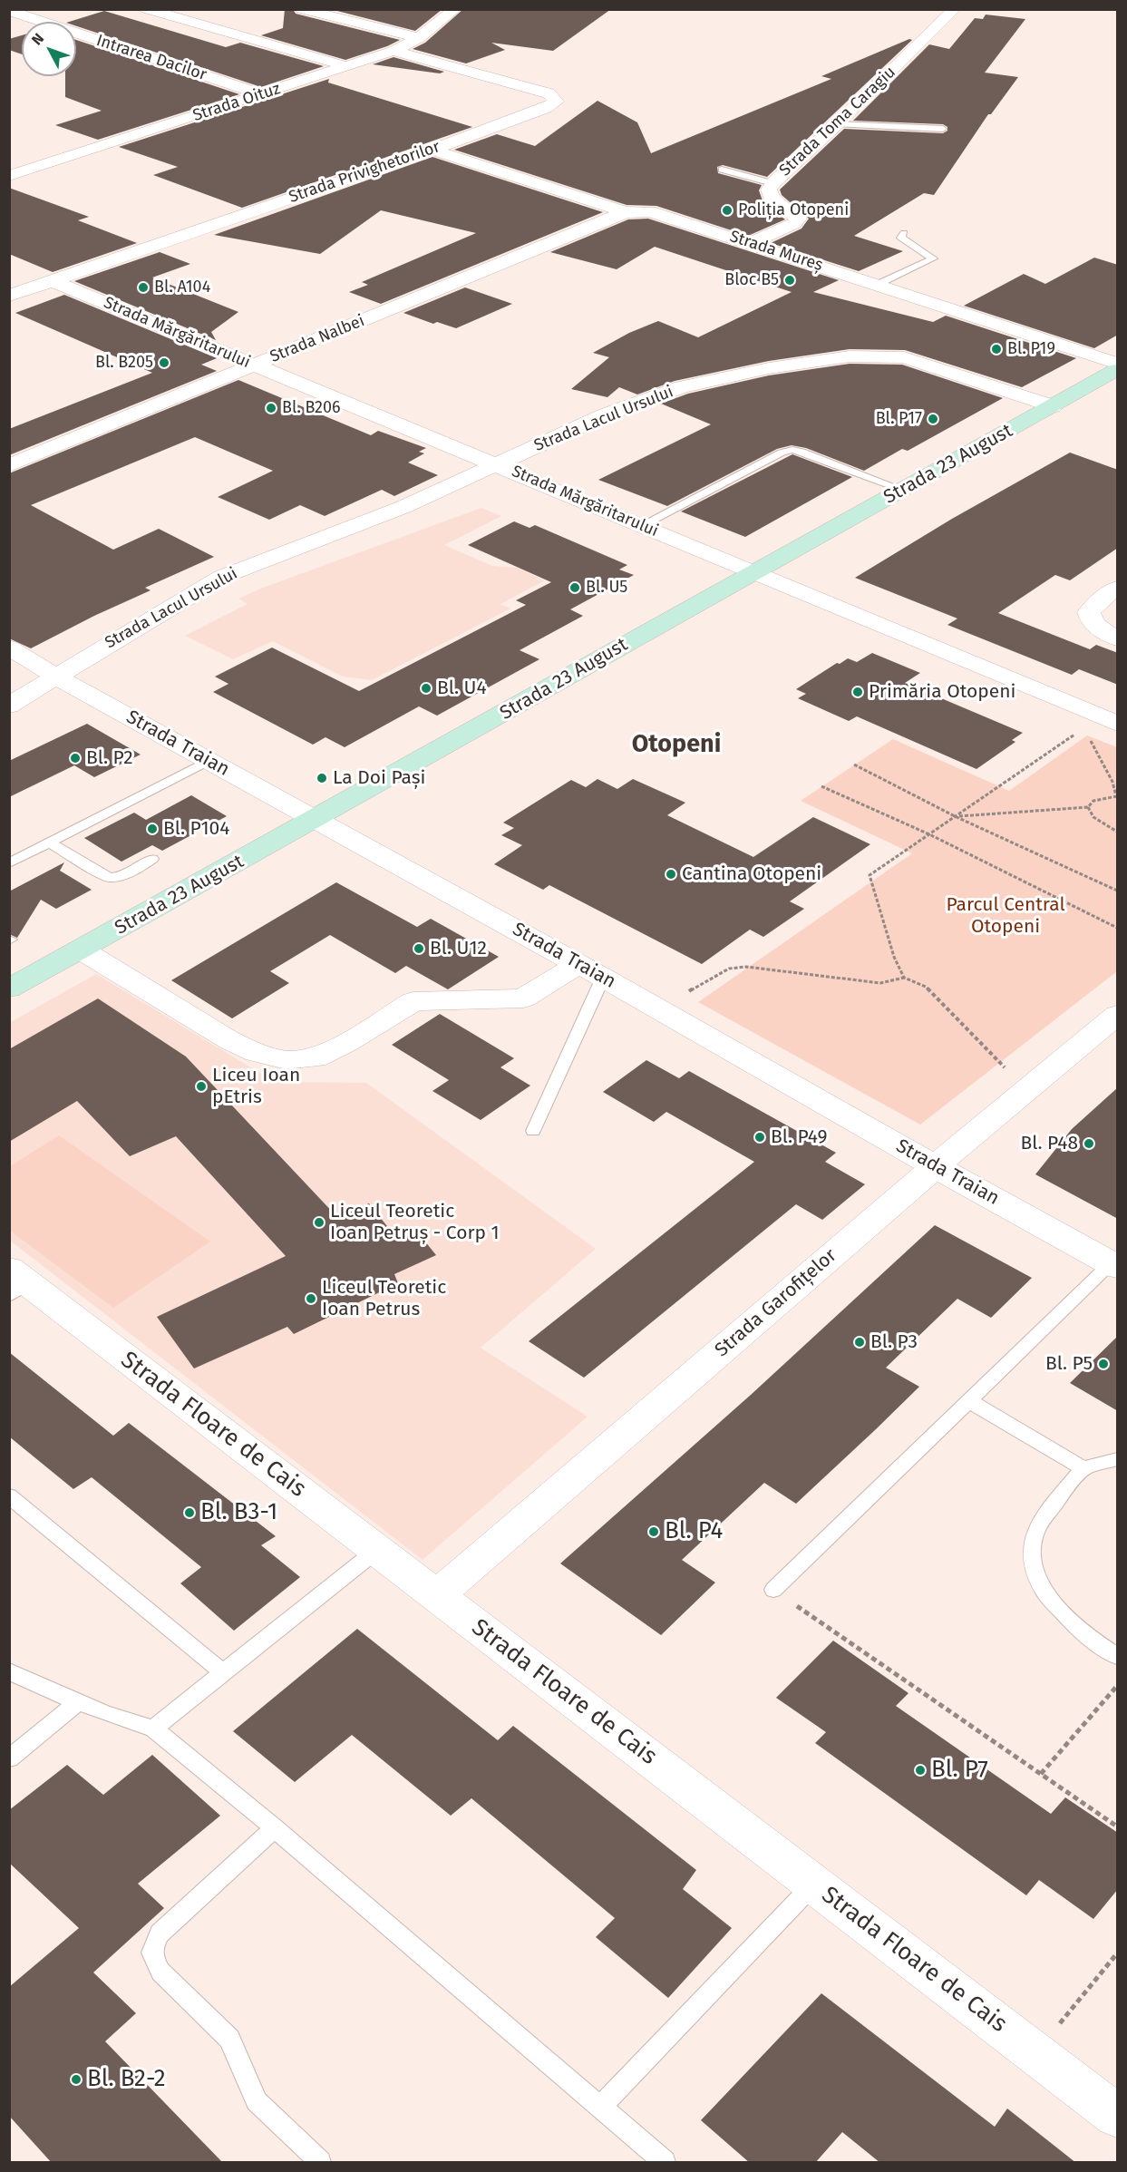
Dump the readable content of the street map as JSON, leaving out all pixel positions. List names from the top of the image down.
{
  "streets": {
    "main road": ["Strada 23 August"],
    "street": [
      "Intrarea Dacilor",
      "Strada Oituz",
      "Strada Toma Caragiu",
      "Strada Privighetorilor",
      "Strada Mureș",
      "Strada Mărgăritarului",
      "Strada Nalbei",
      "Strada Lacul Ursului",
      "Strada Traian",
      "Strada Garofițelor",
      "Strada Floare de Cais"
    ]
  },
  "crossings": [
    ["Intrarea Dacilor", "Strada Oituz"],
    ["Strada Oituz", "Strada Privighetorilor"],
    ["Strada Toma Caragiu", "Strada Mureș"],
    ["Strada Privighetorilor", "Strada Mureș"],
    ["Strada Privighetorilor", "Strada Mărgăritarului"],
    ["Strada Mureș", "Strada Nalbei"],
    ["Strada Mărgăritarului", "Strada Nalbei"],
    ["Strada Mărgăritarului", "Strada Lacul Ursului"],
    ["Strada Mărgăritarului", "Strada 23 August"],
    ["Strada Lacul Ursului", "Strada 23 August"],
    ["Strada Lacul Ursului", "Strada Traian"],
    ["Strada 23 August", "Strada Traian"],
    ["Strada Traian", "Strada Garofițelor"],
    ["Strada Garofițelor", "Strada Floare de Cais"]
  ],
  "districts": ["Otopeni"],
  "parks": ["Parcul Central Otopeni"],
  "places": [
    "Poliția Otopeni",
    "Bloc B5",
    "Bl. A104",
    "Bl. P19",
    "Bl. B205",
    "Bl. B206",
    "Bl. P17",
    "Bl. U5",
    "Bl. U4",
    "Primăria Otopeni",
    "Bl. P2",
    "La Doi Pași",
    "Bl. P104",
    "Cantina Otopeni",
    "Bl. U12",
    "Liceu Ioan pEtris",
    "Bl. P49",
    "Bl. P48",
    "Liceul Teoretic Ioan Petruș - Corp 1",
    "Liceul Teoretic Ioan Petrus",
    "Bl. P3",
    "Bl. P5",
    "Bl. B3-1",
    "Bl. P4",
    "Bl. P7",
    "Bl. B2-2"
  ],
  "north": "top left"
}
